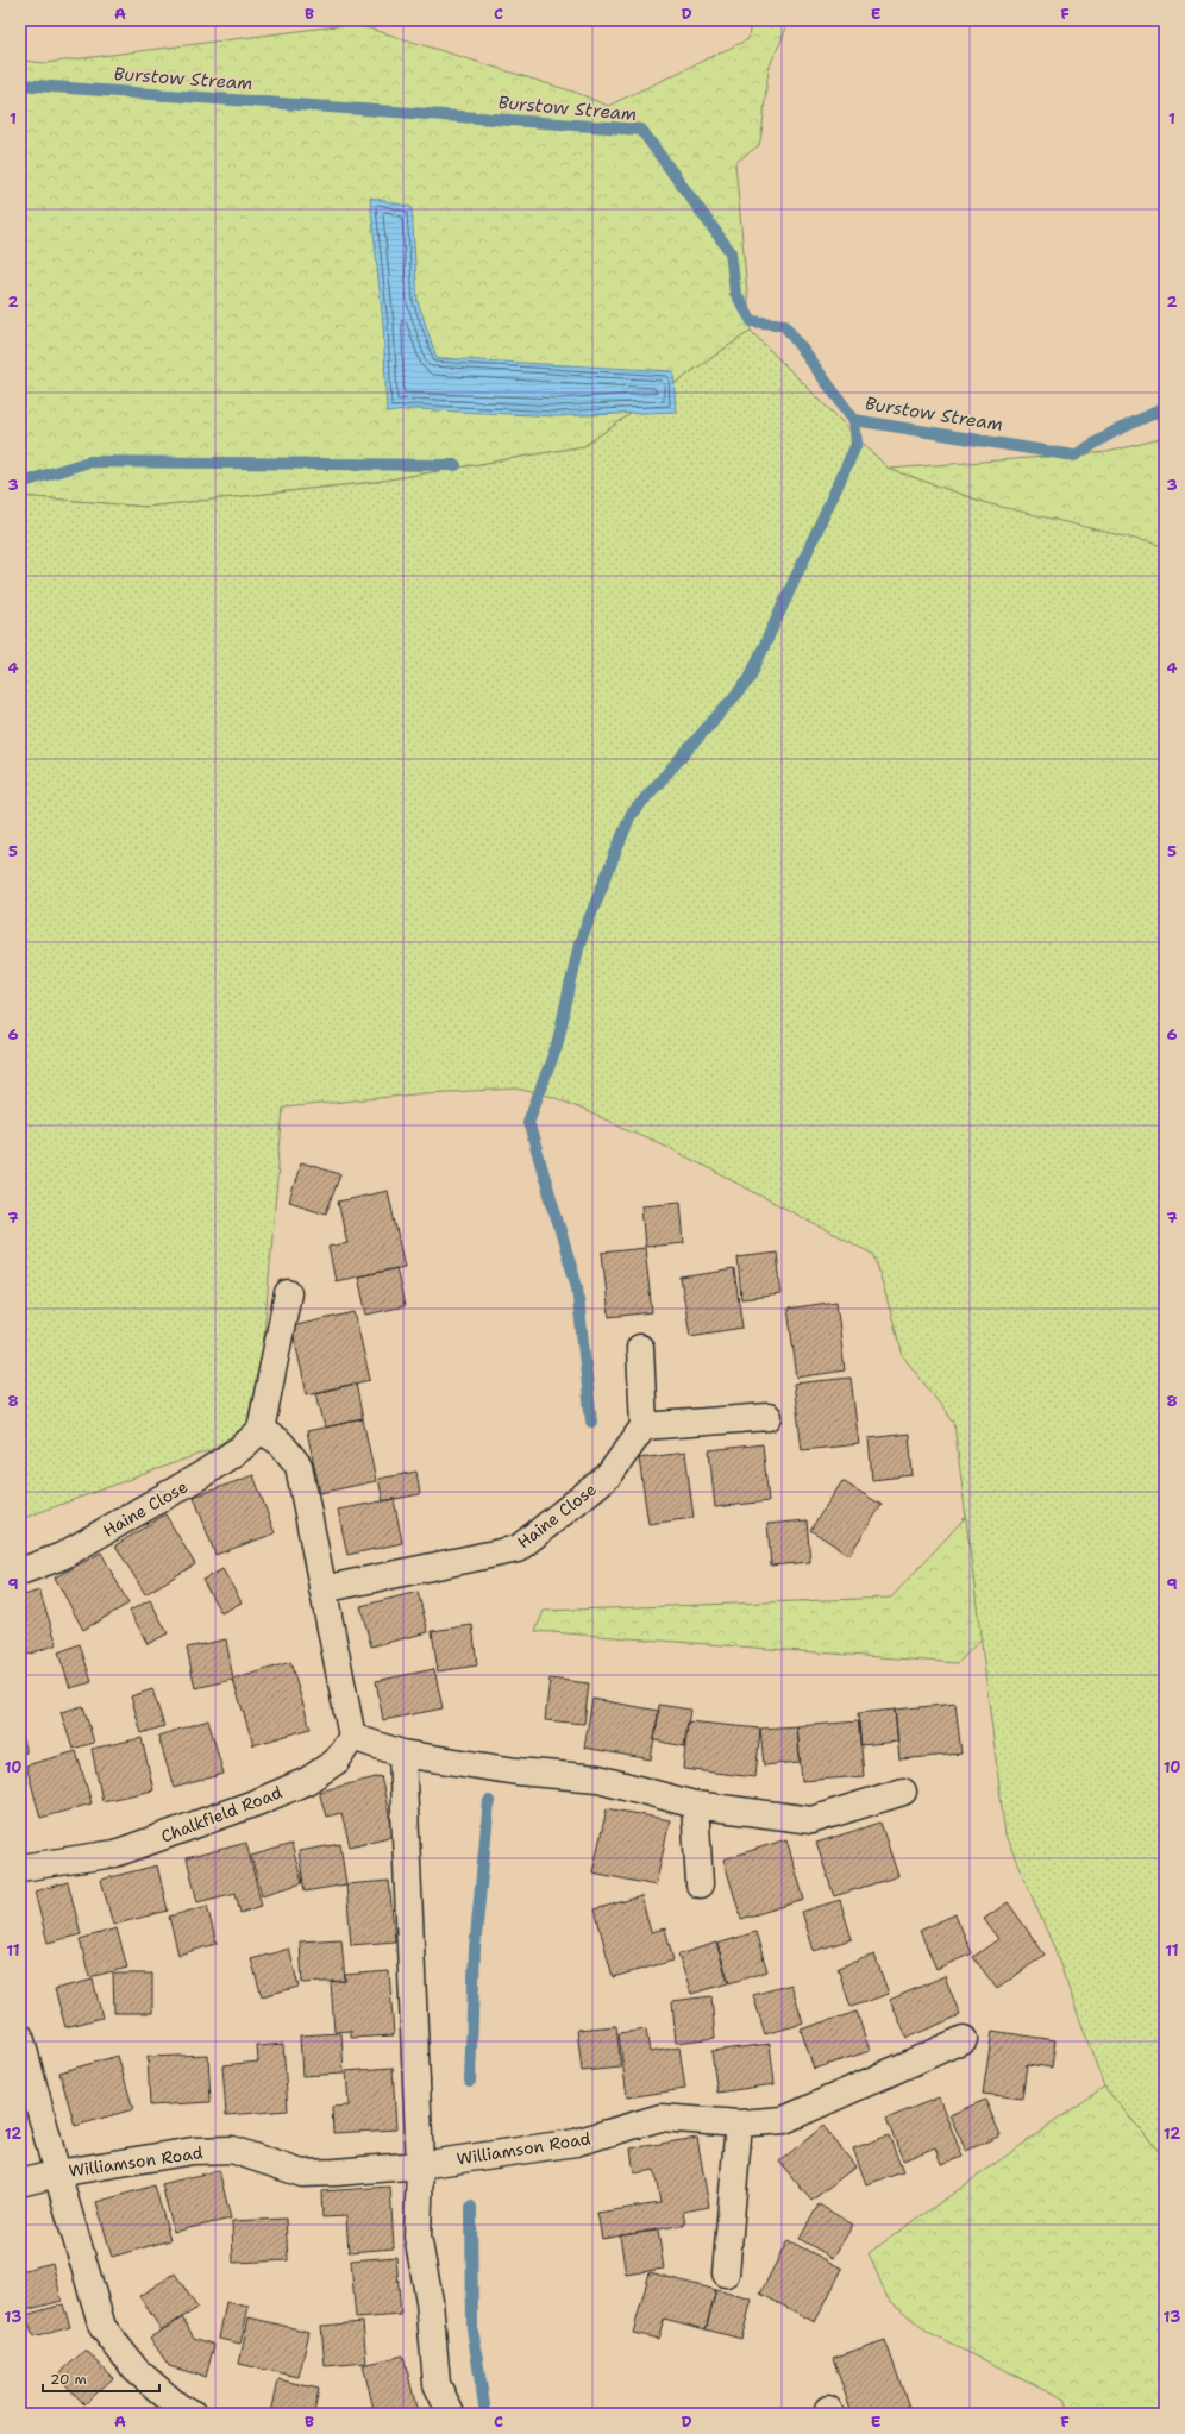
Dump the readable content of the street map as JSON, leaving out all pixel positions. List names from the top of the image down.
{
  "streets": {
    "street": ["Haine Close", "Chalkfield Road", "Williamson Road"]
  },
  "water": ["Burstow Stream"],
  "scale_bar": "20 m",
  "grid": {
    "columns": [
      "A",
      "B",
      "C",
      "D",
      "E",
      "F"
    ],
    "rows": [
      "1",
      "2",
      "3",
      "4",
      "5",
      "6",
      "7",
      "8",
      "9",
      "10",
      "11",
      "12",
      "13"
    ]
  }
}
